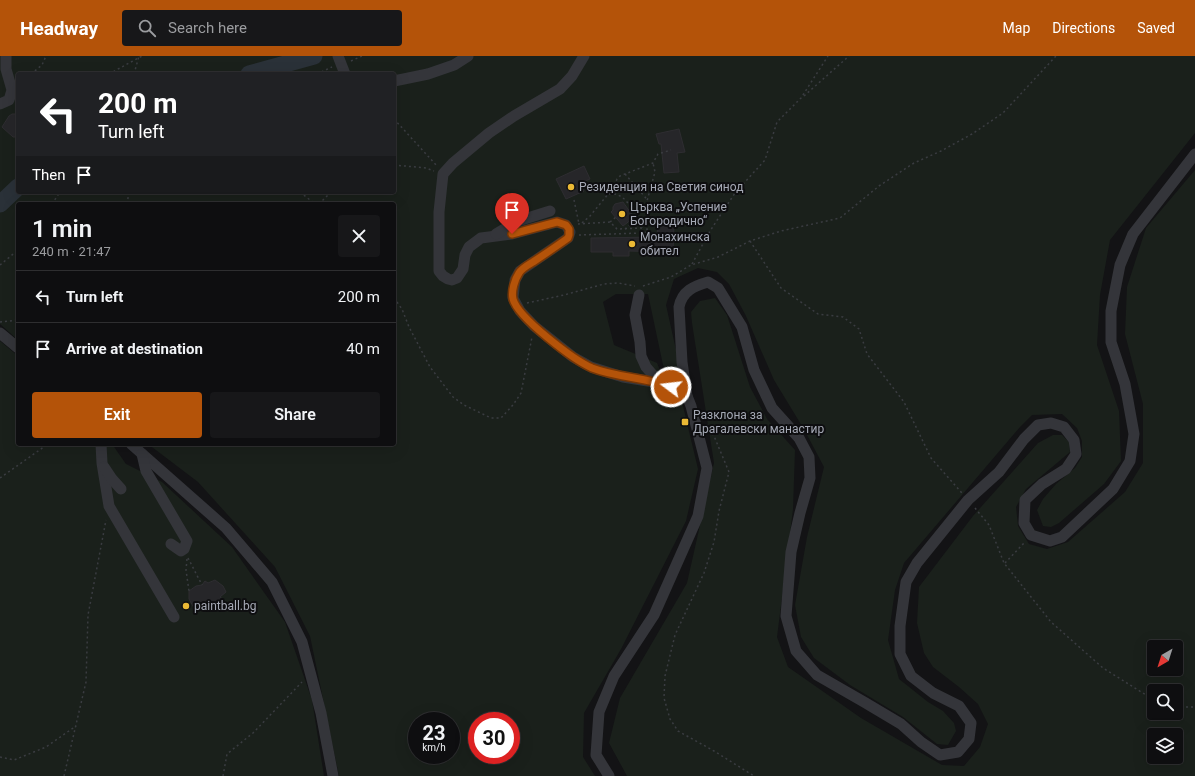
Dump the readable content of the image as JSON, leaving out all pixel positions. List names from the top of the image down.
{
  "places": {
    "other": [
      "Резиденция на Светия синод",
      "Църква „Успение Богородично“",
      "Монахинска обител",
      "paintball.bg"
    ],
    "transit": ["Разклона за Драгалевски манастир"]
  },
  "north": "bottom left",
  "page": {
    "header": "Headway",
    "search": "Search here",
    "nav": ["Map", "Directions", "Saved"],
    "turn": ["200 m", "Turn left"],
    "then": "Then",
    "heading": ["1 min", "240 m · 21:47"],
    "list": [
      {
        "name": "Turn left",
        "value": "200 m"
      },
      {
        "name": "Arrive at destination",
        "value": "40 m"
      }
    ],
    "buttons": ["Exit", "Share"],
    "speed": "23 km/h",
    "limit": "30"
  }
}
